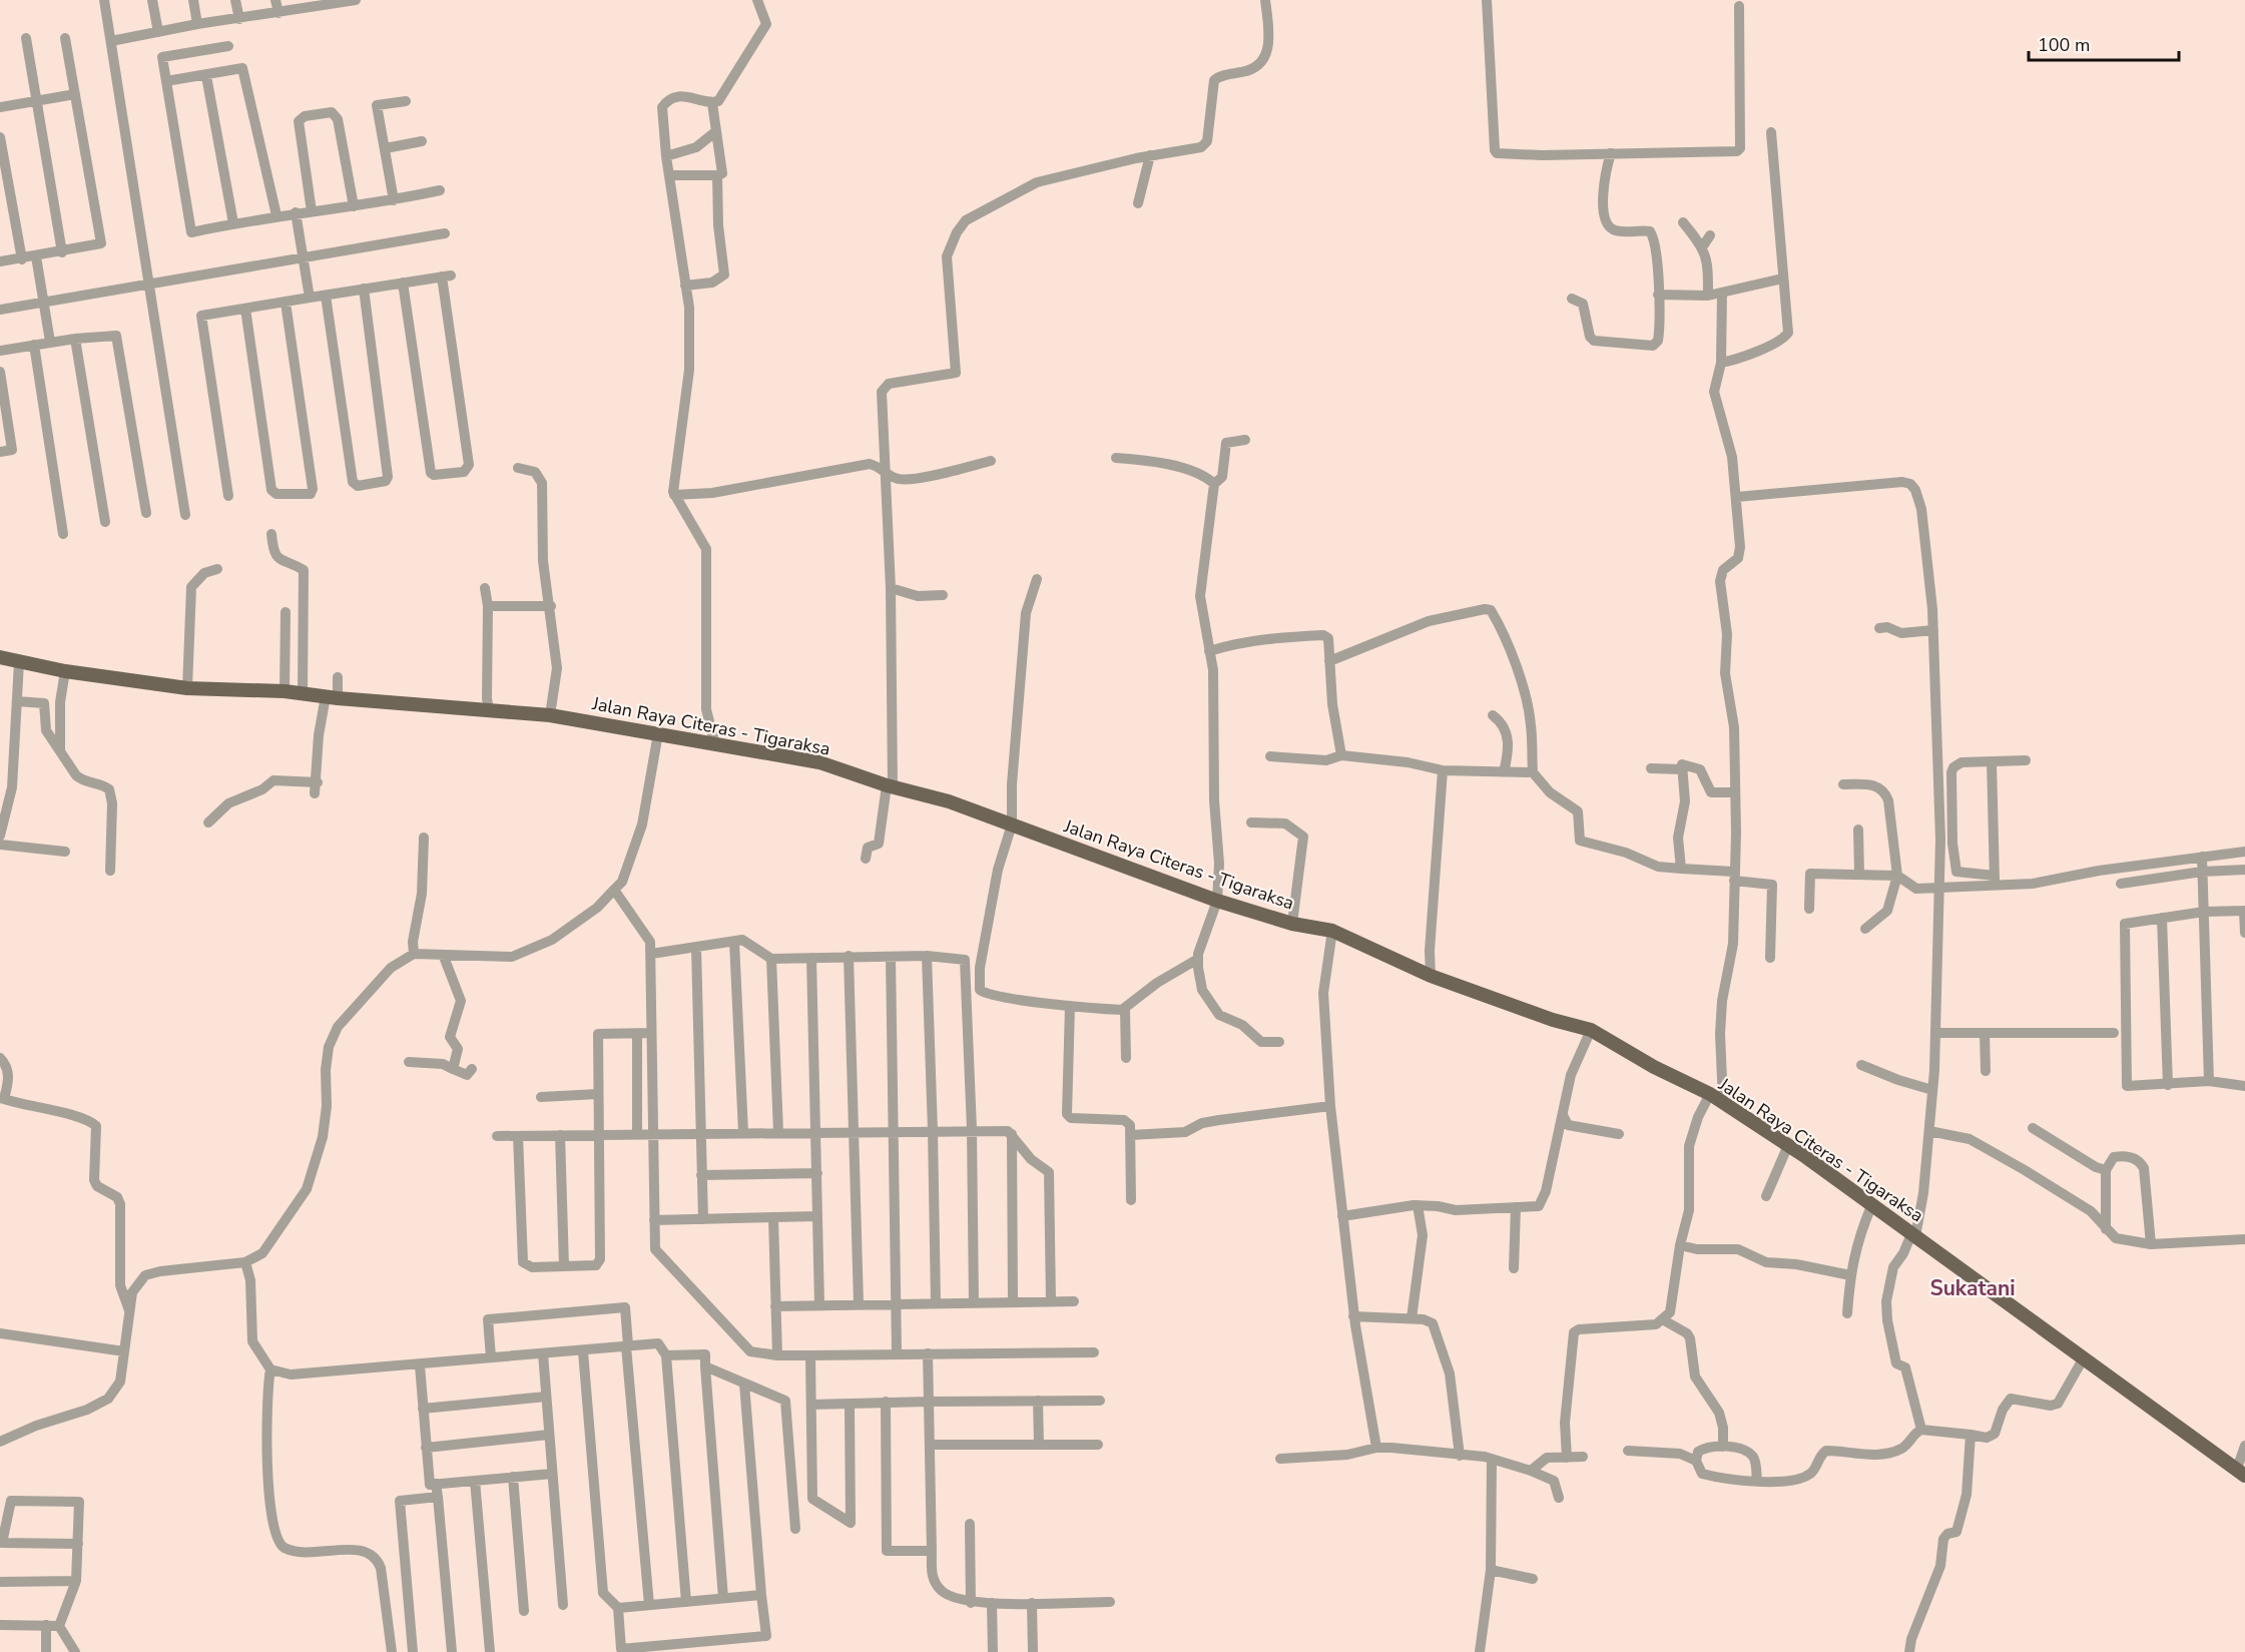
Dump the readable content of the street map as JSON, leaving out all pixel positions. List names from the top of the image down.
{
  "streets": {
    "main road": ["Jalan Raya Citeras - Tigaraksa"]
  },
  "districts": ["Sukatani"],
  "scale_bar": "100 m"
}
